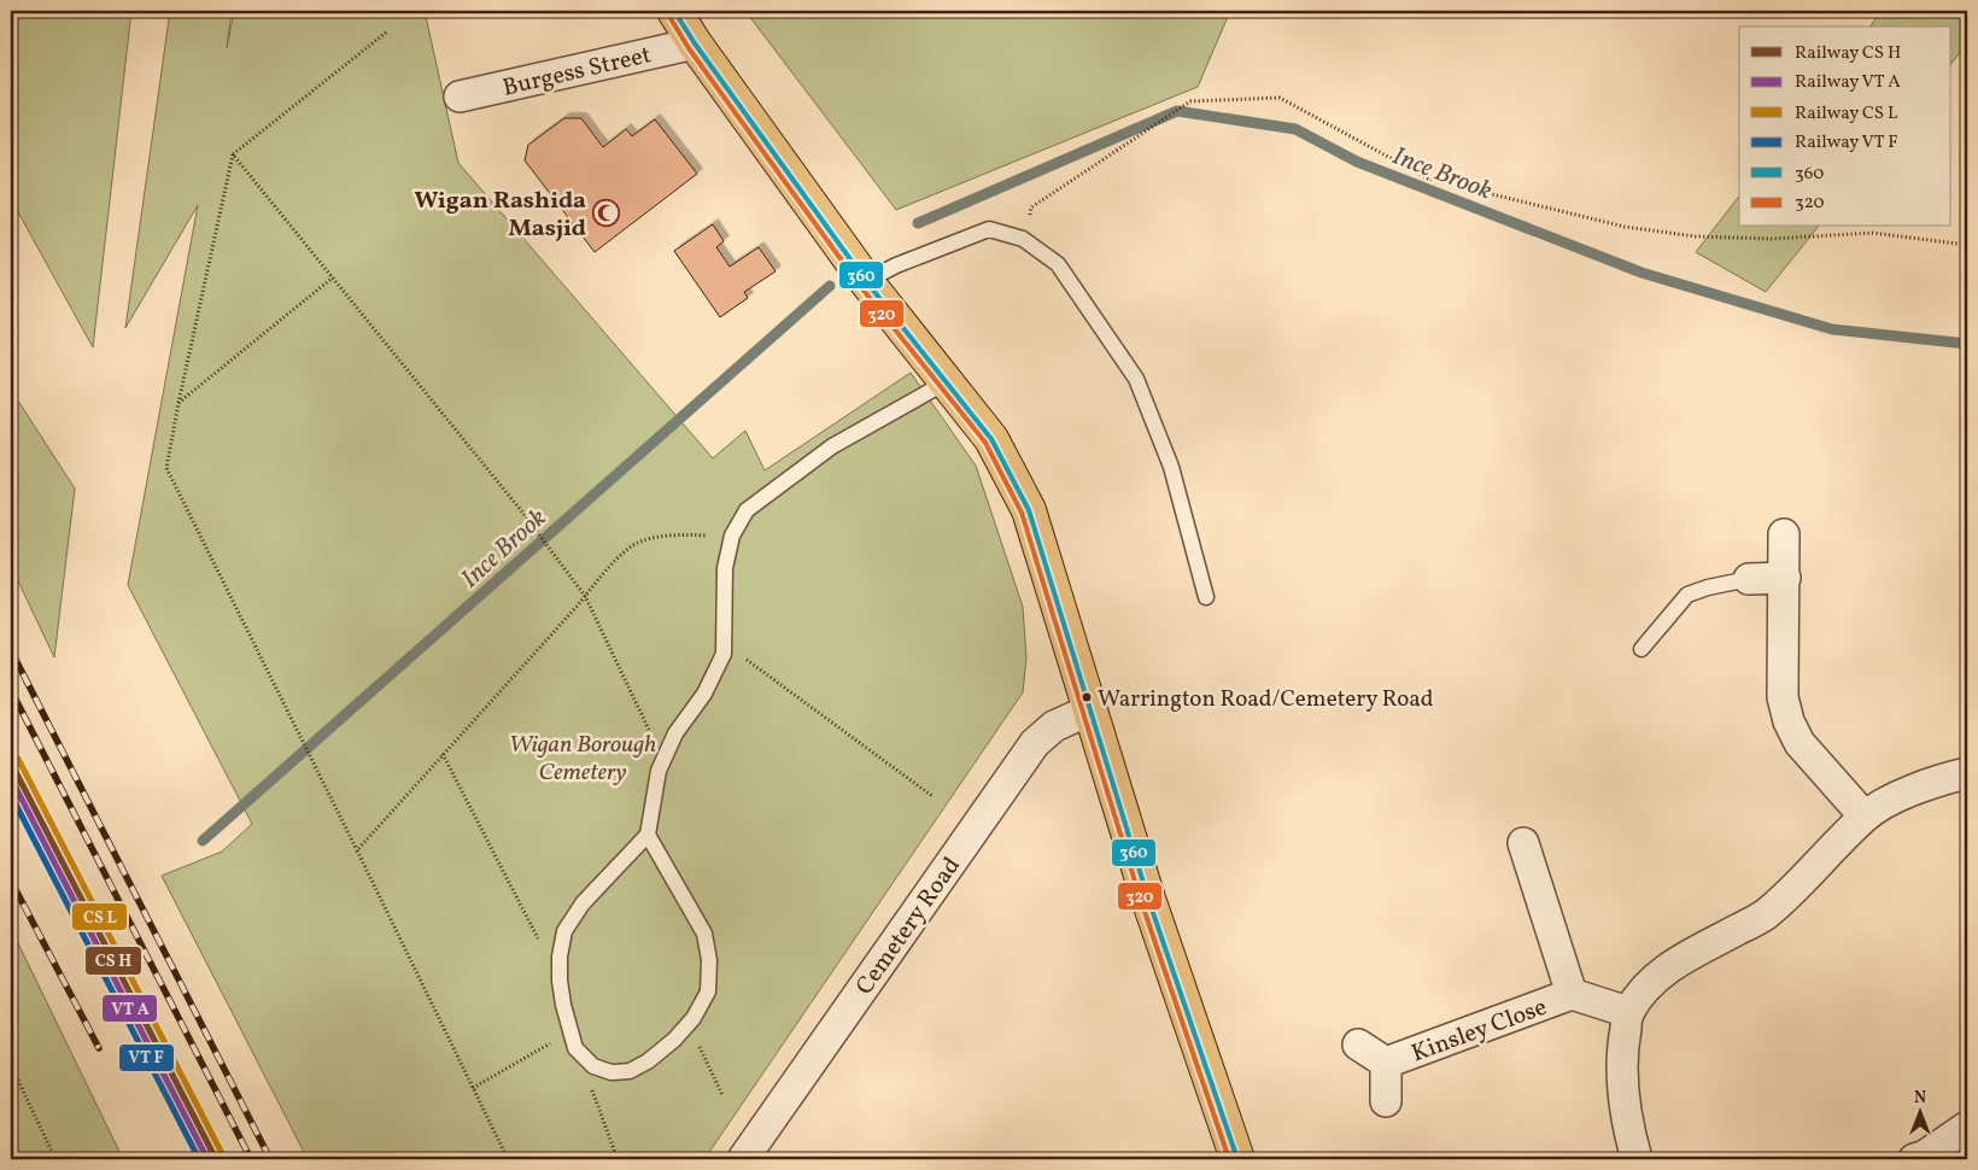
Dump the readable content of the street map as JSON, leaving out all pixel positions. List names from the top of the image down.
{
  "streets": {
    "street": ["Burgess Street", "Cemetery Road", "Kinsley Close"]
  },
  "water": ["Ince Brook"],
  "parks": ["Wigan Borough Cemetery"],
  "places": {
    "mosque": ["Wigan Rashida Masjid"],
    "other": ["Warrington Road/Cemetery Road"]
  },
  "lines": ["transit line 360", "transit line 320"],
  "legend": [
    "Railway CS H",
    "Railway VT A",
    "Railway CS L",
    "Railway VT F",
    "360",
    "320"
  ],
  "north": "top"
}
